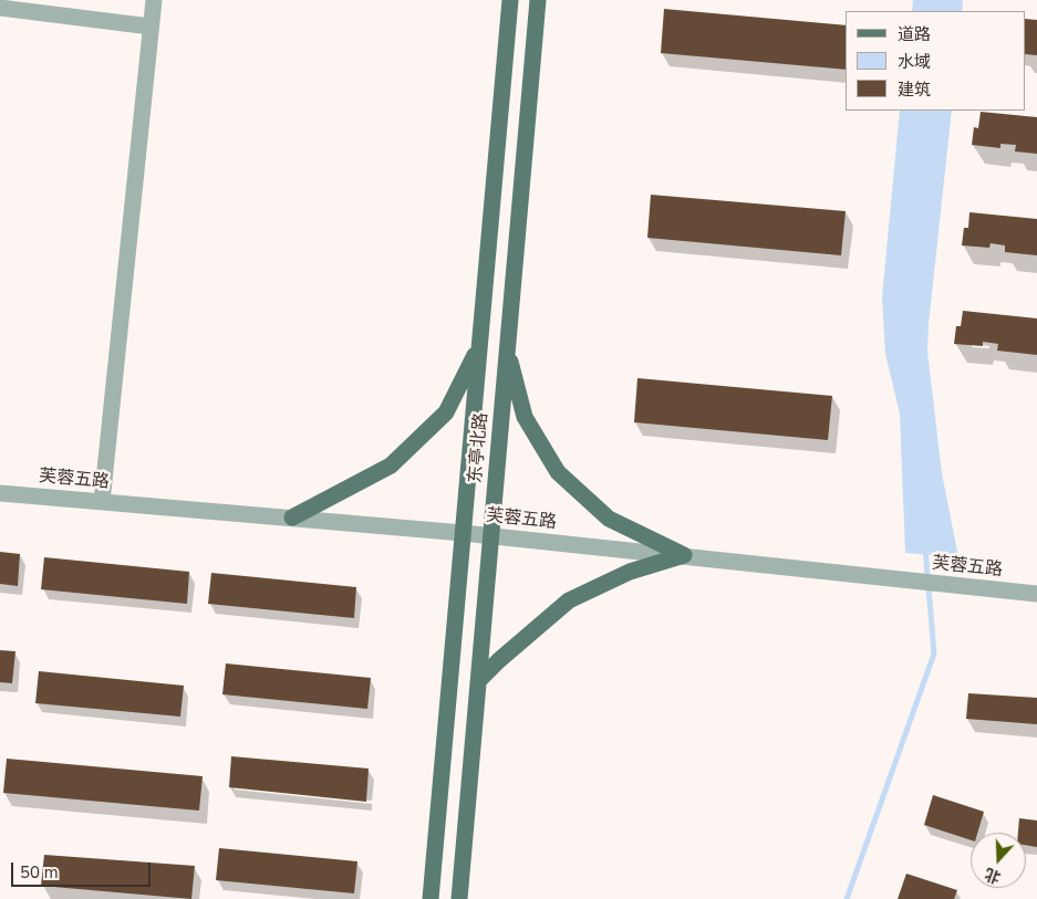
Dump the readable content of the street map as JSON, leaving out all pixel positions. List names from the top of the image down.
{
  "streets": {
    "main road": ["东亭北路"],
    "street": ["芙蓉五路"]
  },
  "crossings": [
    ["东亭北路", "芙蓉五路"]
  ],
  "legend": ["道路", "水域", "建筑"],
  "scale_bar": "50 m",
  "north": "bottom"
}
